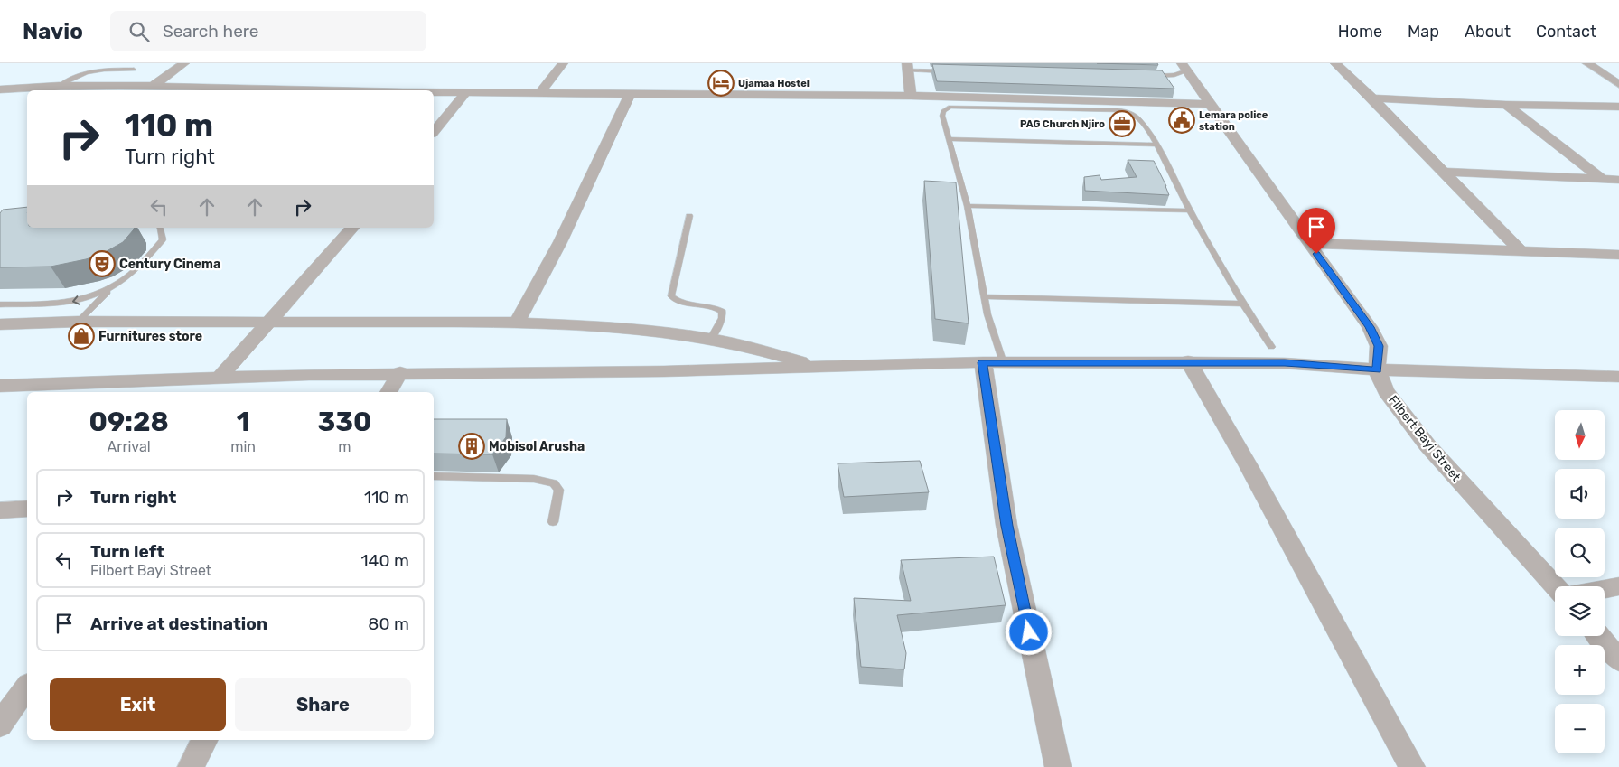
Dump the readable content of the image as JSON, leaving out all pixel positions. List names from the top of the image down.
{
  "streets": {
    "street": ["Filbert Bayi Street"]
  },
  "places": {
    "hotel": ["Ujamaa Hostel"],
    "public building": ["Lemara police station"],
    "office": ["PAG Church Njiro"],
    "theatre": ["Century Cinema"],
    "shop": ["Furnitures store"],
    "building": ["Mobisol Arusha"]
  },
  "north": "bottom",
  "page": {
    "header": "Navio",
    "search": "Search here",
    "nav": [
      "Home",
      "Map",
      "About",
      "Contact"
    ],
    "turn": ["110 m", "Turn right"],
    "eta": [
      "09:28",
      "Arrival",
      "1",
      "min",
      "330",
      "m"
    ],
    "map_buttons": ["+", "−"],
    "list": [
      {
        "name": "Turn right",
        "value": "110 m"
      },
      {
        "name": "Turn left",
        "note": "Filbert Bayi Street",
        "value": "140 m"
      },
      {
        "name": "Arrive at destination",
        "value": "80 m"
      }
    ],
    "buttons": ["Exit", "Share"]
  }
}
